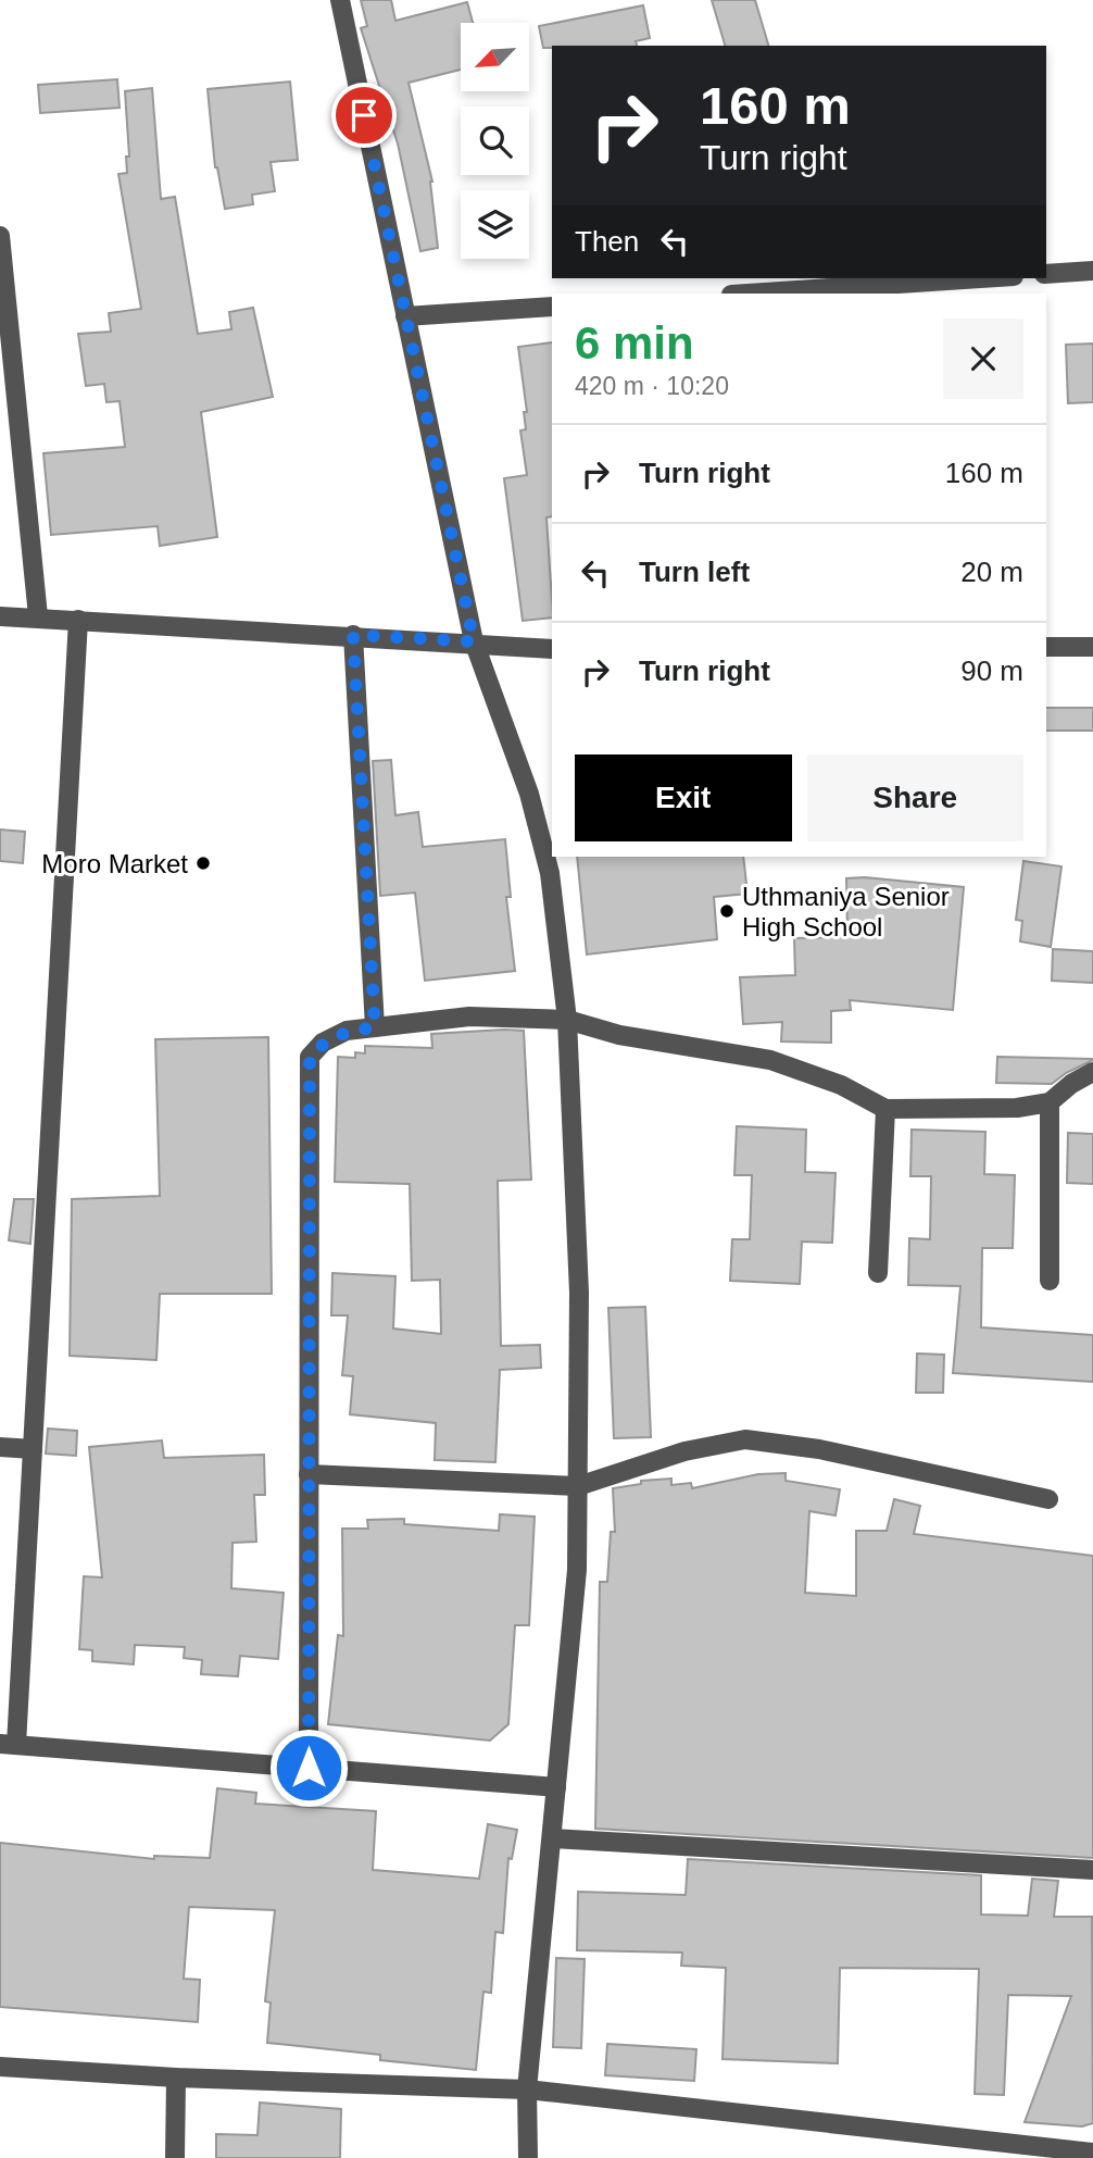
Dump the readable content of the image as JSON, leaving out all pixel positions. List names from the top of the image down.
{
  "places": ["Moro Market", "Uthmaniya Senior High School"],
  "north": "bottom left",
  "page": {
    "turn": ["160 m", "Turn right"],
    "then": "Then",
    "heading": ["6 min", "420 m · 10:20"],
    "list": [
      {
        "name": "Turn right",
        "value": "160 m"
      },
      {
        "name": "Turn left",
        "value": "20 m"
      },
      {
        "name": "Turn right",
        "value": "90 m"
      }
    ],
    "buttons": ["Exit", "Share"]
  }
}
